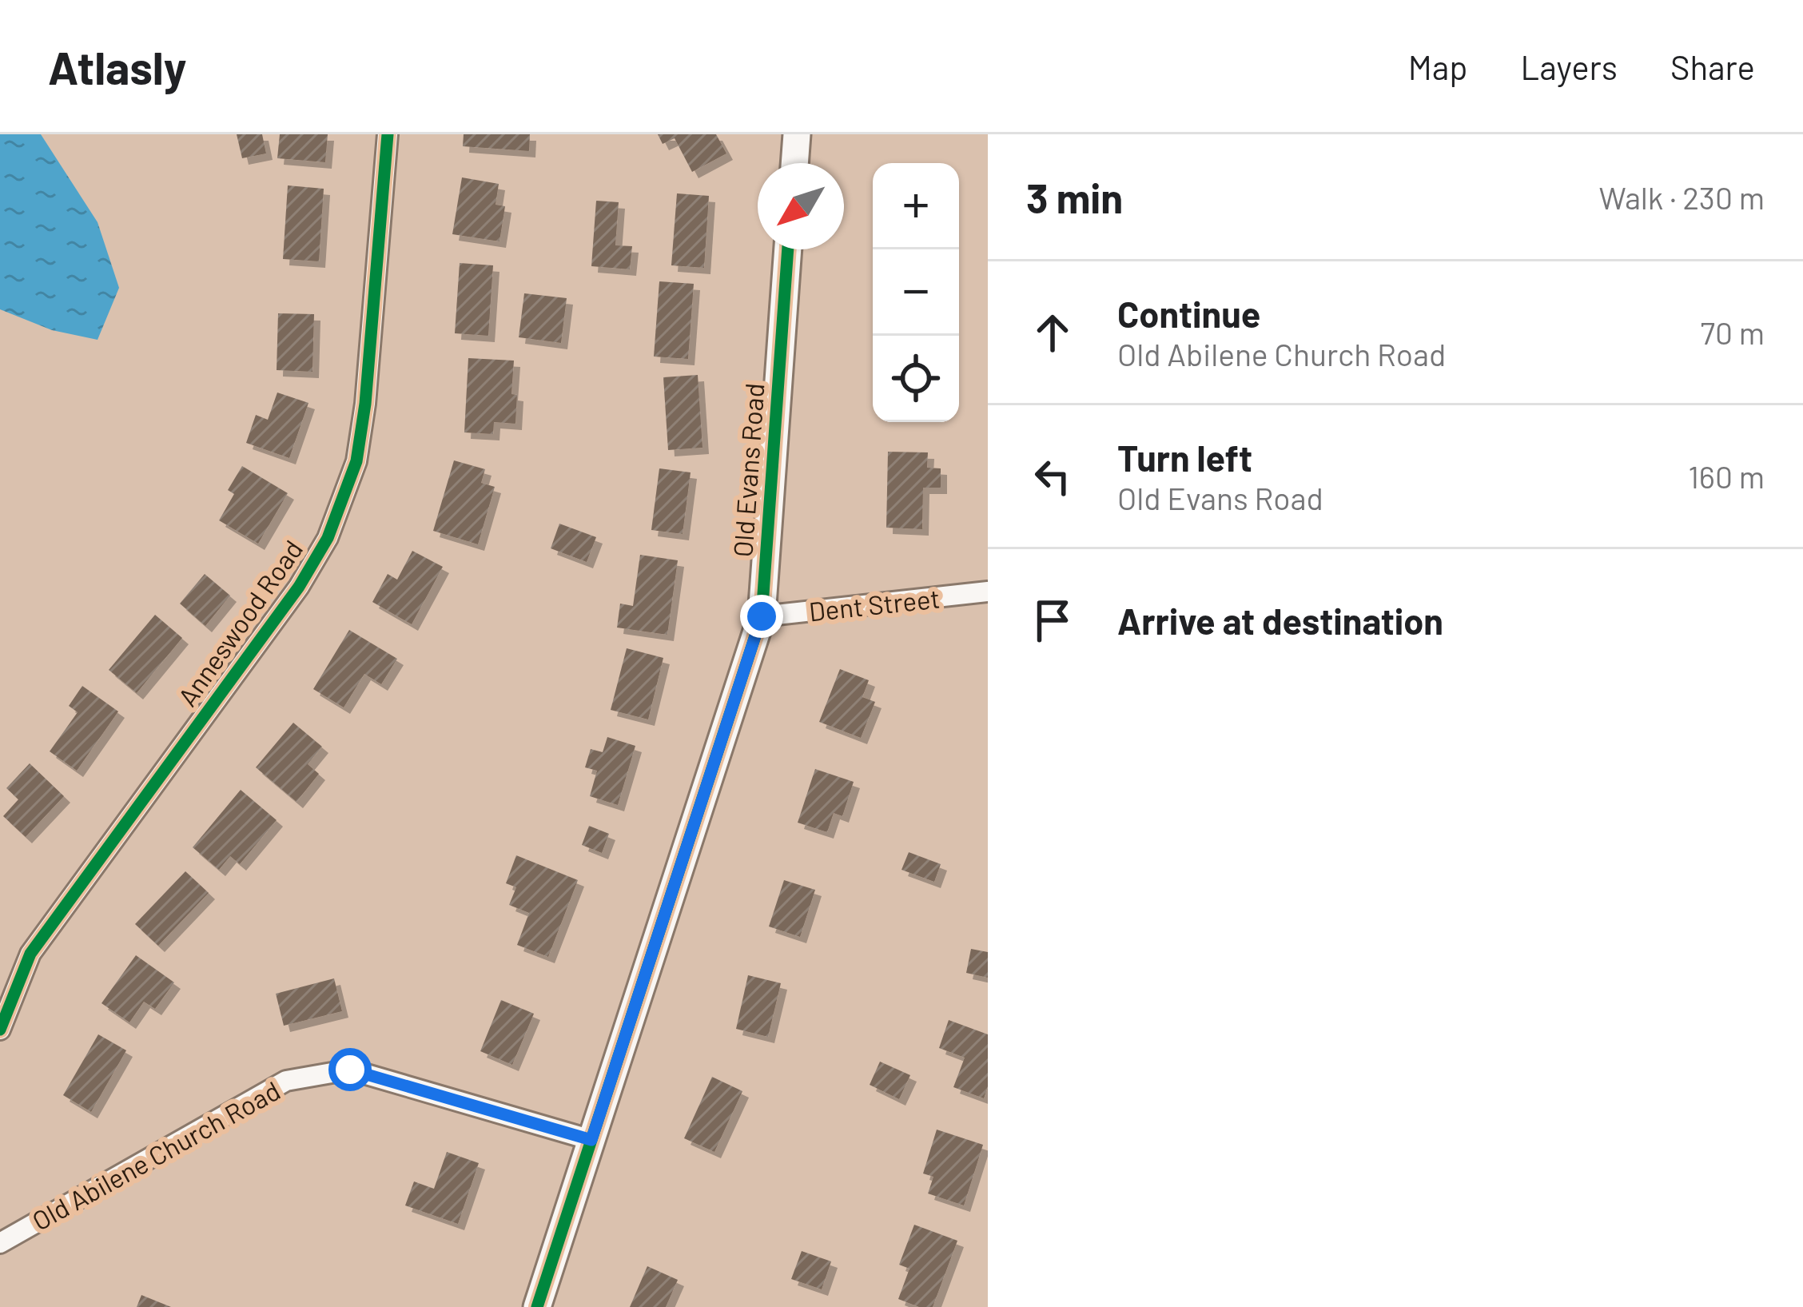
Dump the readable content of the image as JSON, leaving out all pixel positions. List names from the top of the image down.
{
  "streets": {
    "street": [
      "Old Evans Road",
      "Dent Street",
      "Anneswood Road",
      "Old Abilene Church Road"
    ]
  },
  "crossings": [
    ["Old Evans Road", "Dent Street"],
    ["Old Evans Road", "Old Abilene Church Road"]
  ],
  "north": "bottom left",
  "page": {
    "header": "Atlasly",
    "nav": ["Map", "Layers", "Share"],
    "heading": ["3 min", "Walk · 230 m"],
    "map_buttons": ["+", "−"],
    "list": [
      ["Continue", "Old Abilene Church Road", "70 m"],
      ["Turn left", "Old Evans Road", "160 m"],
      "Arrive at destination"
    ]
  }
}
